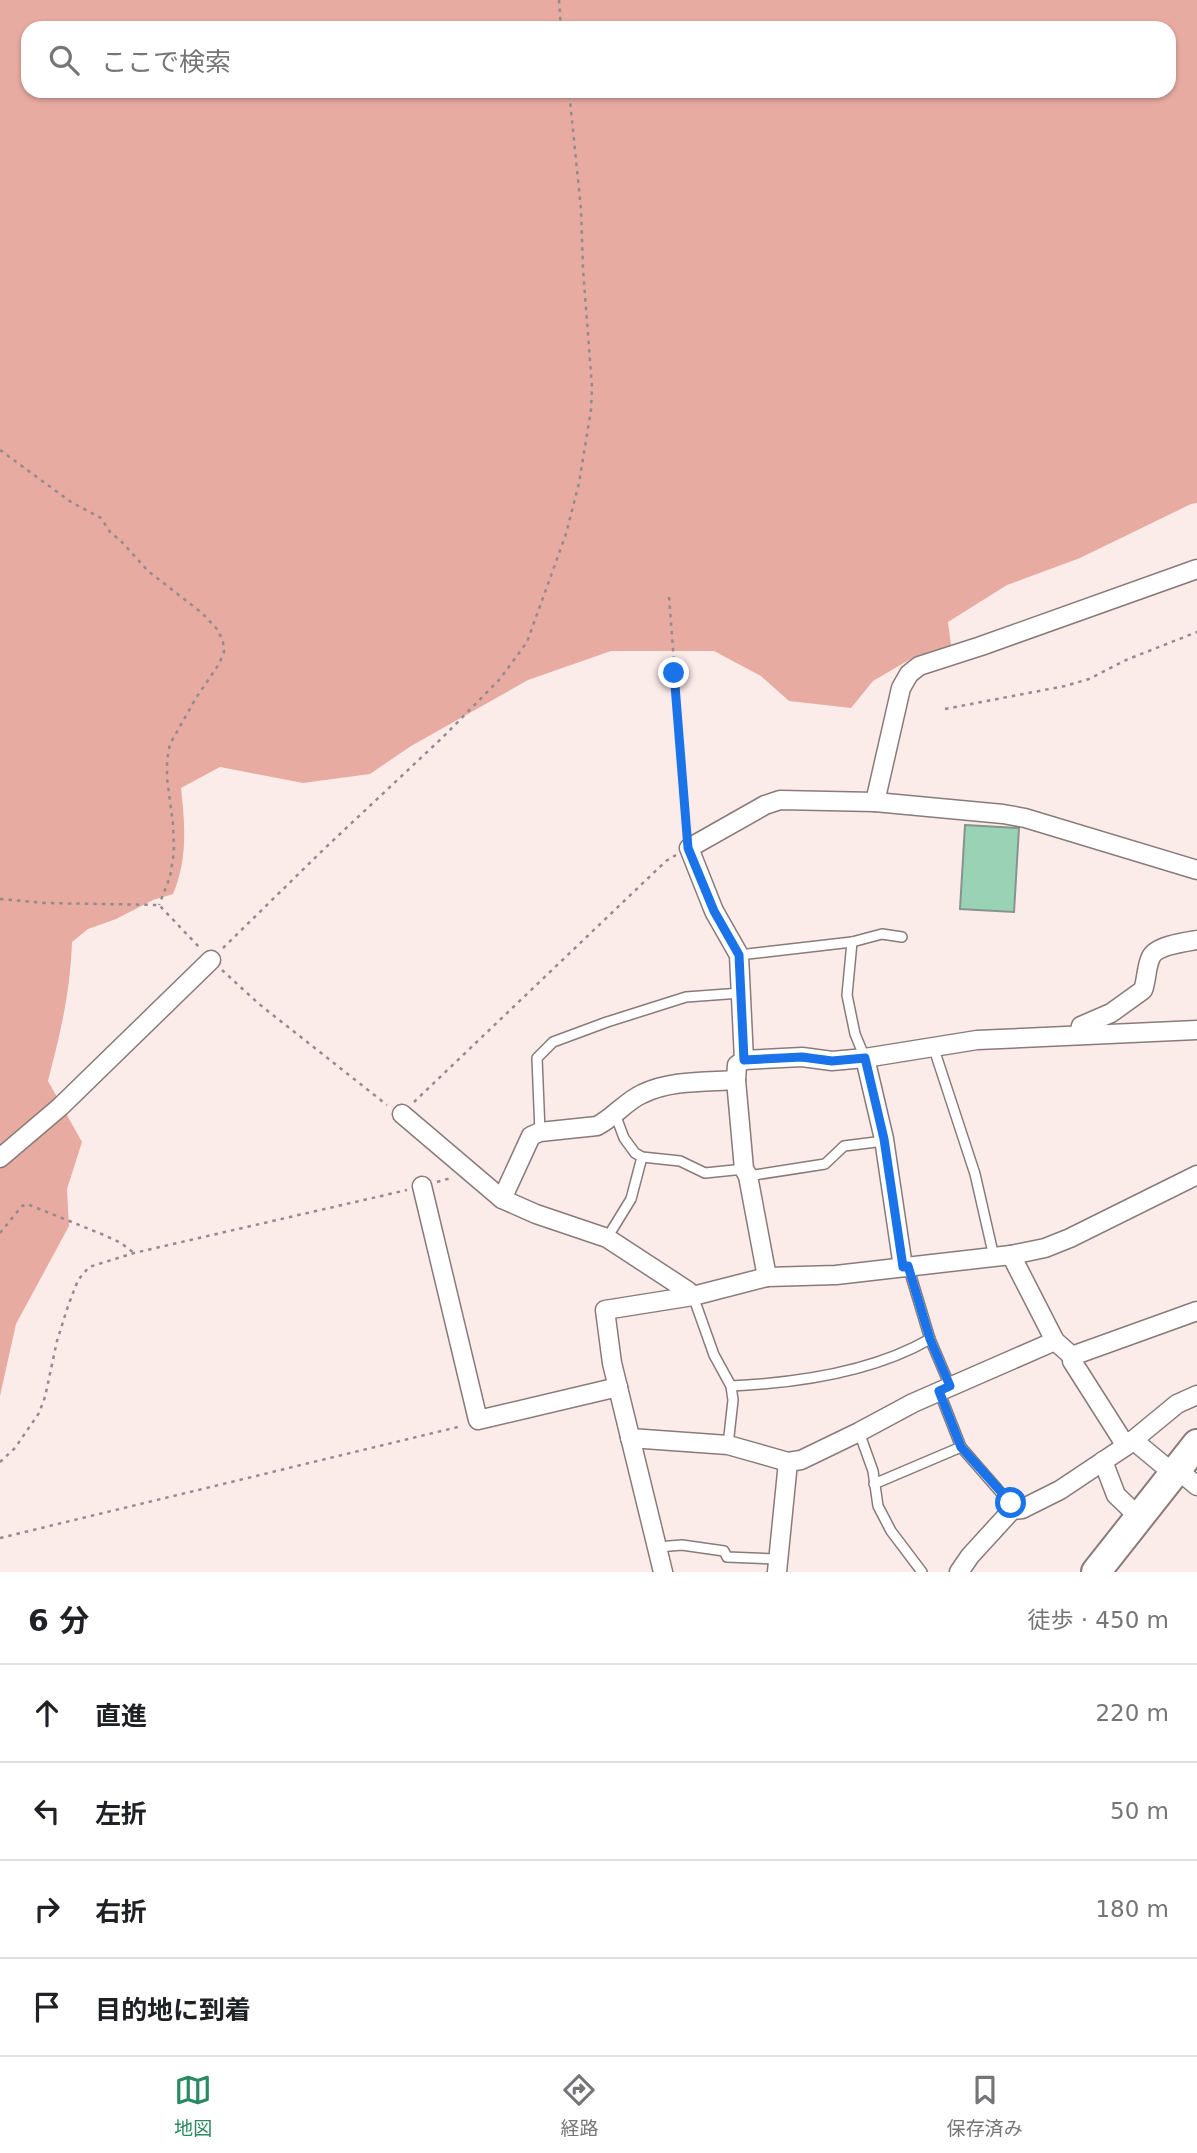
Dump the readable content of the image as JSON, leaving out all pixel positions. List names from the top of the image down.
{
  "page": {
    "search": "ここで検索",
    "heading": ["6 分", "徒歩 · 450 m"],
    "list": [
      ["直進", "220 m"],
      ["左折", "50 m"],
      ["右折", "180 m"],
      "目的地に到着"
    ],
    "nav": ["地図", "経路", "保存済み"]
  }
}
